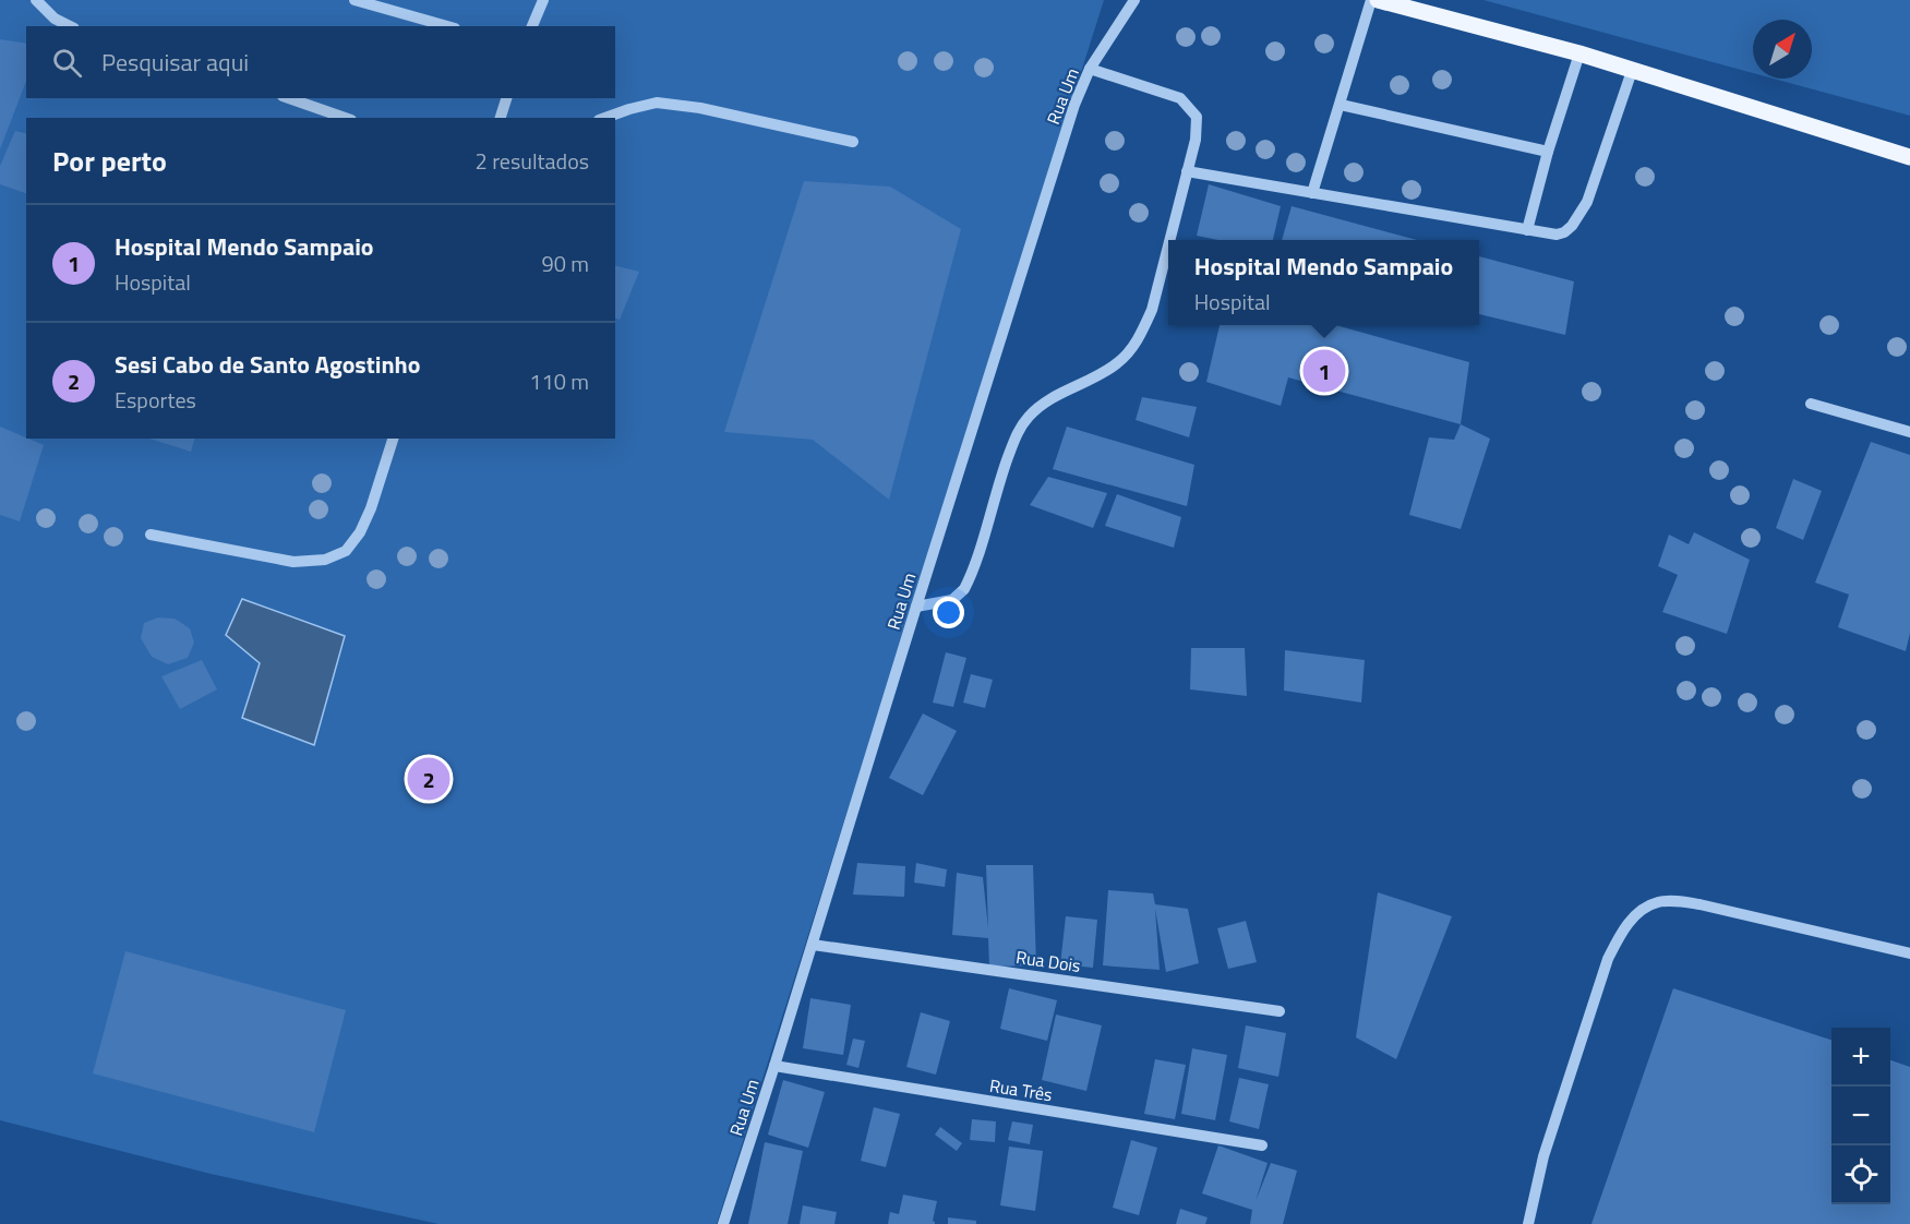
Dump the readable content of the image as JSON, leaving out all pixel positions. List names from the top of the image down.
{
  "streets": {
    "street": ["Rua Um", "Rua Dois", "Rua Três"]
  },
  "crossings": [
    ["Rua Um", "Rua Dois"],
    ["Rua Um", "Rua Três"]
  ],
  "north": "top right",
  "page": {
    "search": "Pesquisar aqui",
    "heading": ["Por perto", "2 resultados"],
    "list": [
      {
        "mark": "1",
        "name": "Hospital Mendo Sampaio",
        "note": "Hospital",
        "value": "90 m"
      },
      {
        "mark": "2",
        "name": "Sesi Cabo de Santo Agostinho",
        "note": "Esportes",
        "value": "110 m"
      }
    ],
    "popup": ["Hospital Mendo Sampaio", "Hospital"],
    "pins": ["1", "2"],
    "map_buttons": ["+", "−"]
  }
}
